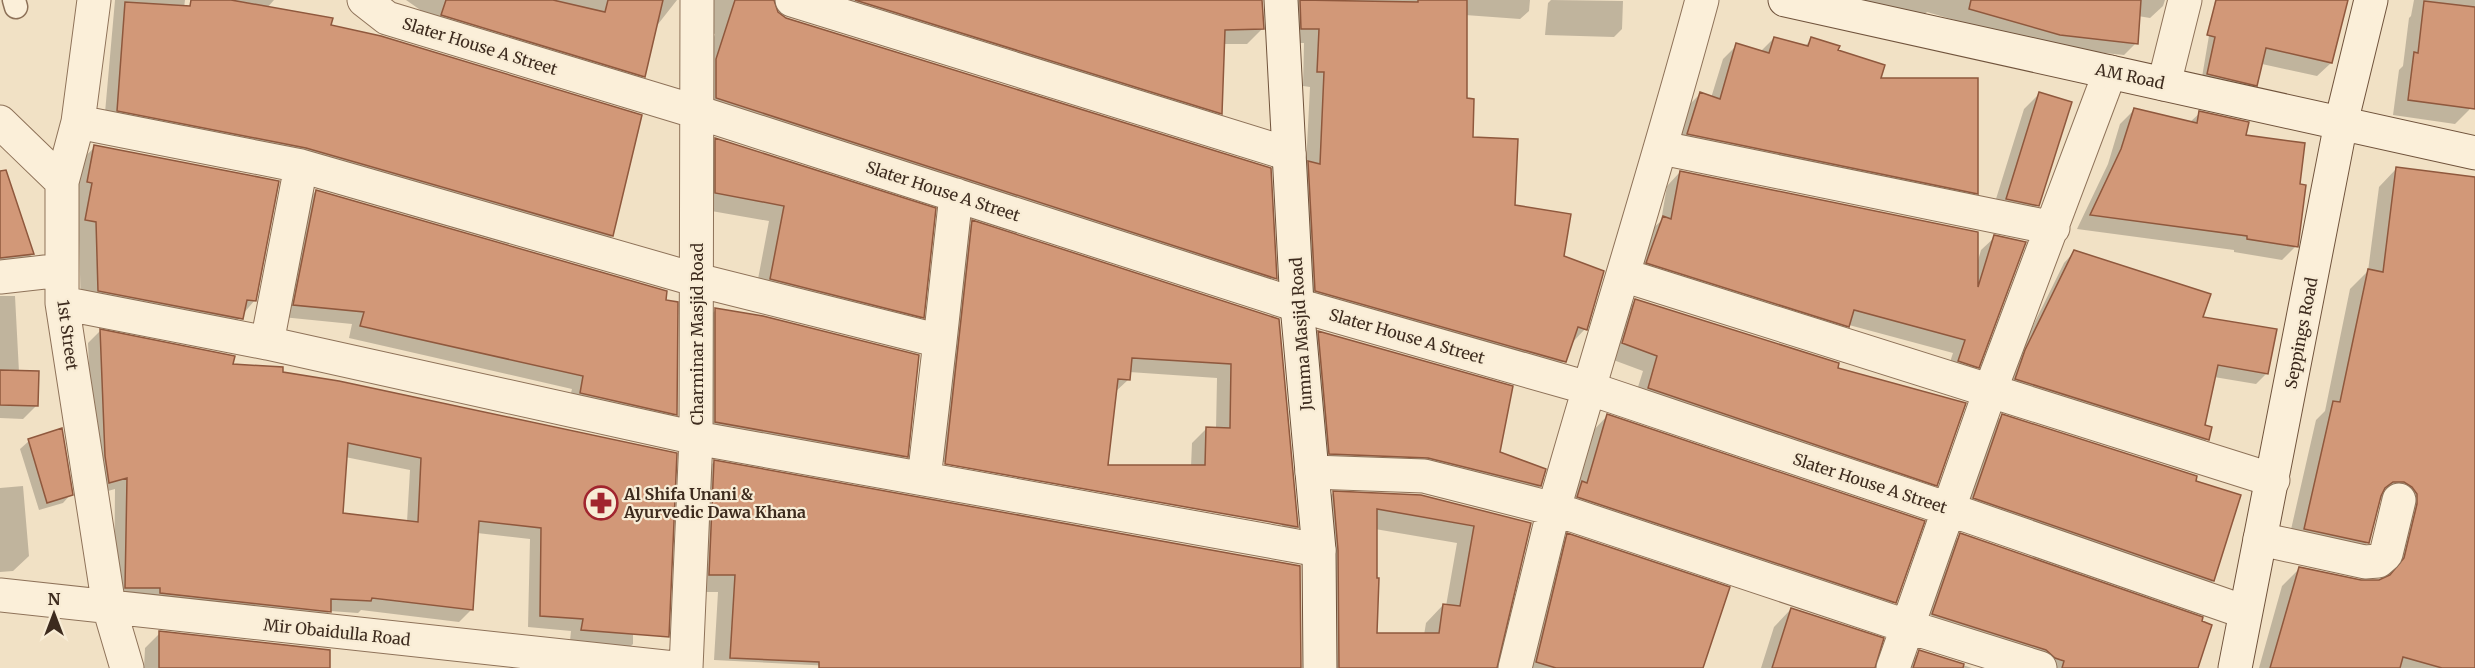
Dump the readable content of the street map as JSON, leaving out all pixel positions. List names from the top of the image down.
{
  "streets": {
    "street": [
      "Slater House A Street",
      "AM Road",
      "Seppings Road",
      "Charminar Masjid Road",
      "Jumma Masjid Road",
      "1st Street",
      "Mir Obaidulla Road"
    ]
  },
  "crossings": [
    ["Slater House A Street", "Seppings Road"],
    ["Slater House A Street", "Charminar Masjid Road"],
    ["Slater House A Street", "Jumma Masjid Road"],
    ["AM Road", "Seppings Road"],
    ["1st Street", "Mir Obaidulla Road"]
  ],
  "places": {
    "pharmacy": ["Al Shifa Unani & Ayurvedic Dawa Khana"]
  },
  "north": "top"
}
